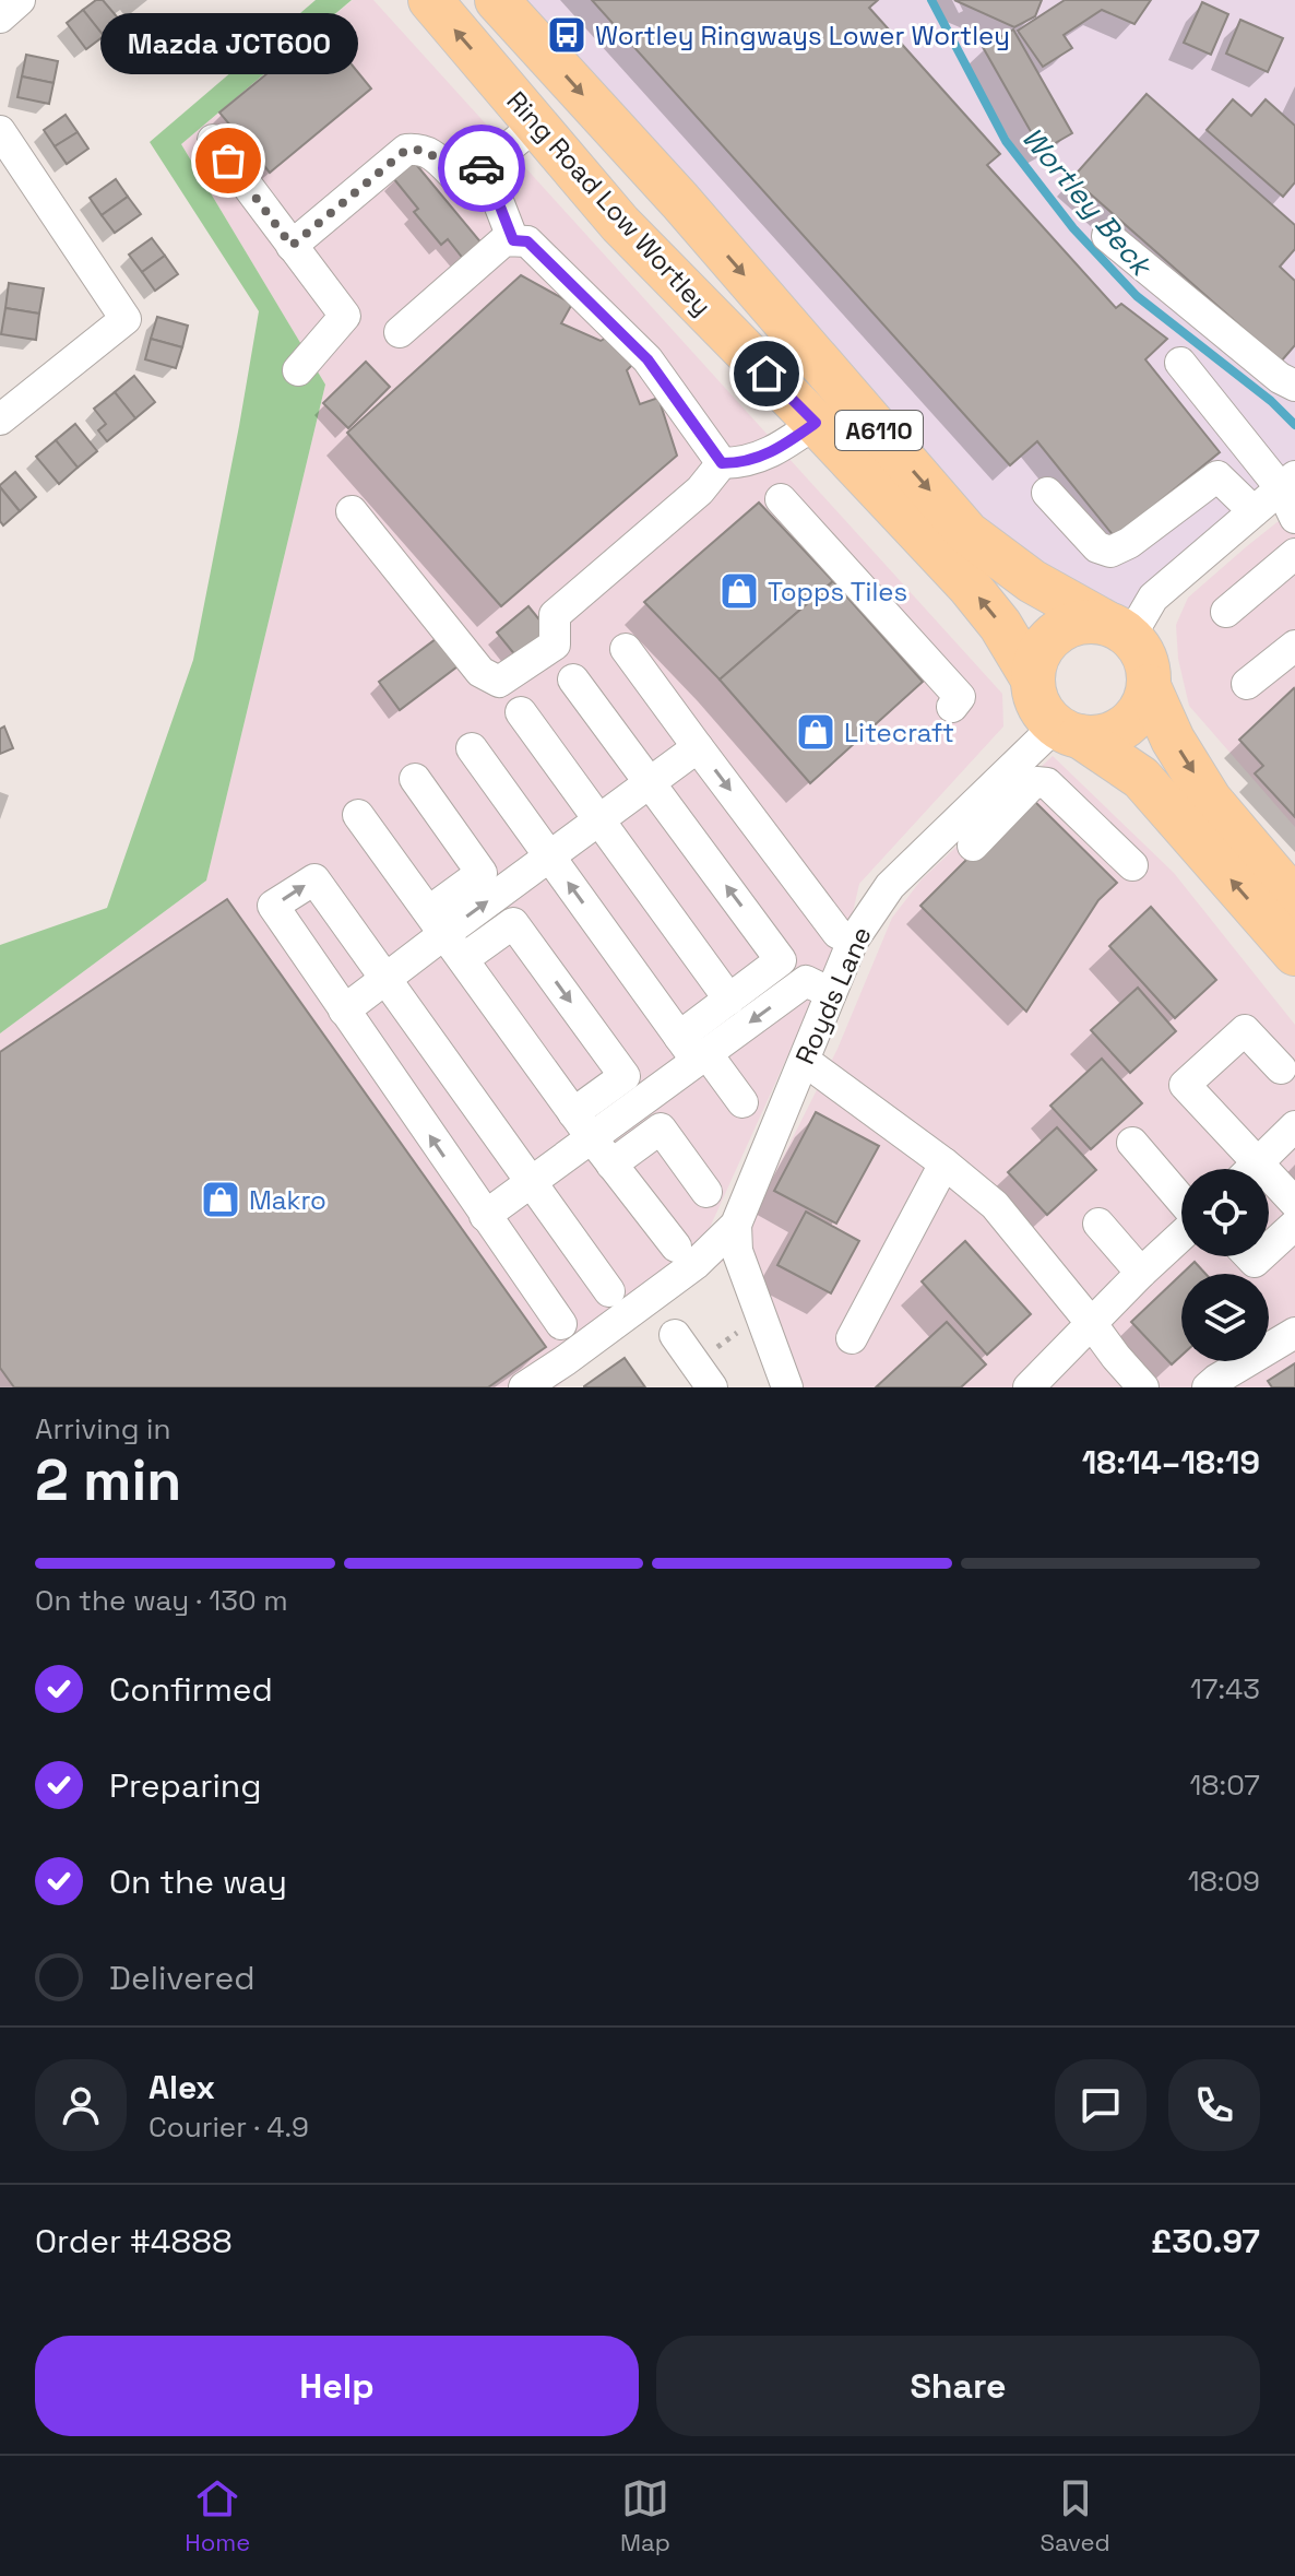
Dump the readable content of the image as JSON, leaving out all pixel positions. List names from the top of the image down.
{
  "streets": {
    "highway": ["Ring Road Low Wortley", "A6110"],
    "street": ["Royds Lane"]
  },
  "crossings": [
    ["Ring Road Low Wortley", "A6110"],
    ["Ring Road Low Wortley", "Royds Lane"],
    ["A6110", "Royds Lane"]
  ],
  "water": ["Wortley Beck"],
  "places": {
    "bus stop": ["Wortley Ringways Lower Wortley"],
    "other": ["Mazda JCT600"],
    "shop": ["Topps Tiles", "Litecraft", "Makro"]
  },
  "page": {
    "bubble": "Mazda JCT600",
    "heading": ["2 min", "Arriving in", "18:14–18:19"],
    "panel": [
      "Alex",
      "Courier · 4.9",
      "Order #4888",
      "£30.97"
    ],
    "bar": "On the way · 130 m",
    "list": [
      ["Confirmed", "17:43"],
      ["Preparing", "18:07"],
      ["On the way", "18:09"],
      "Delivered"
    ],
    "buttons": ["Help", "Share"],
    "tabs": ["Home", "Map", "Saved"]
  }
}
